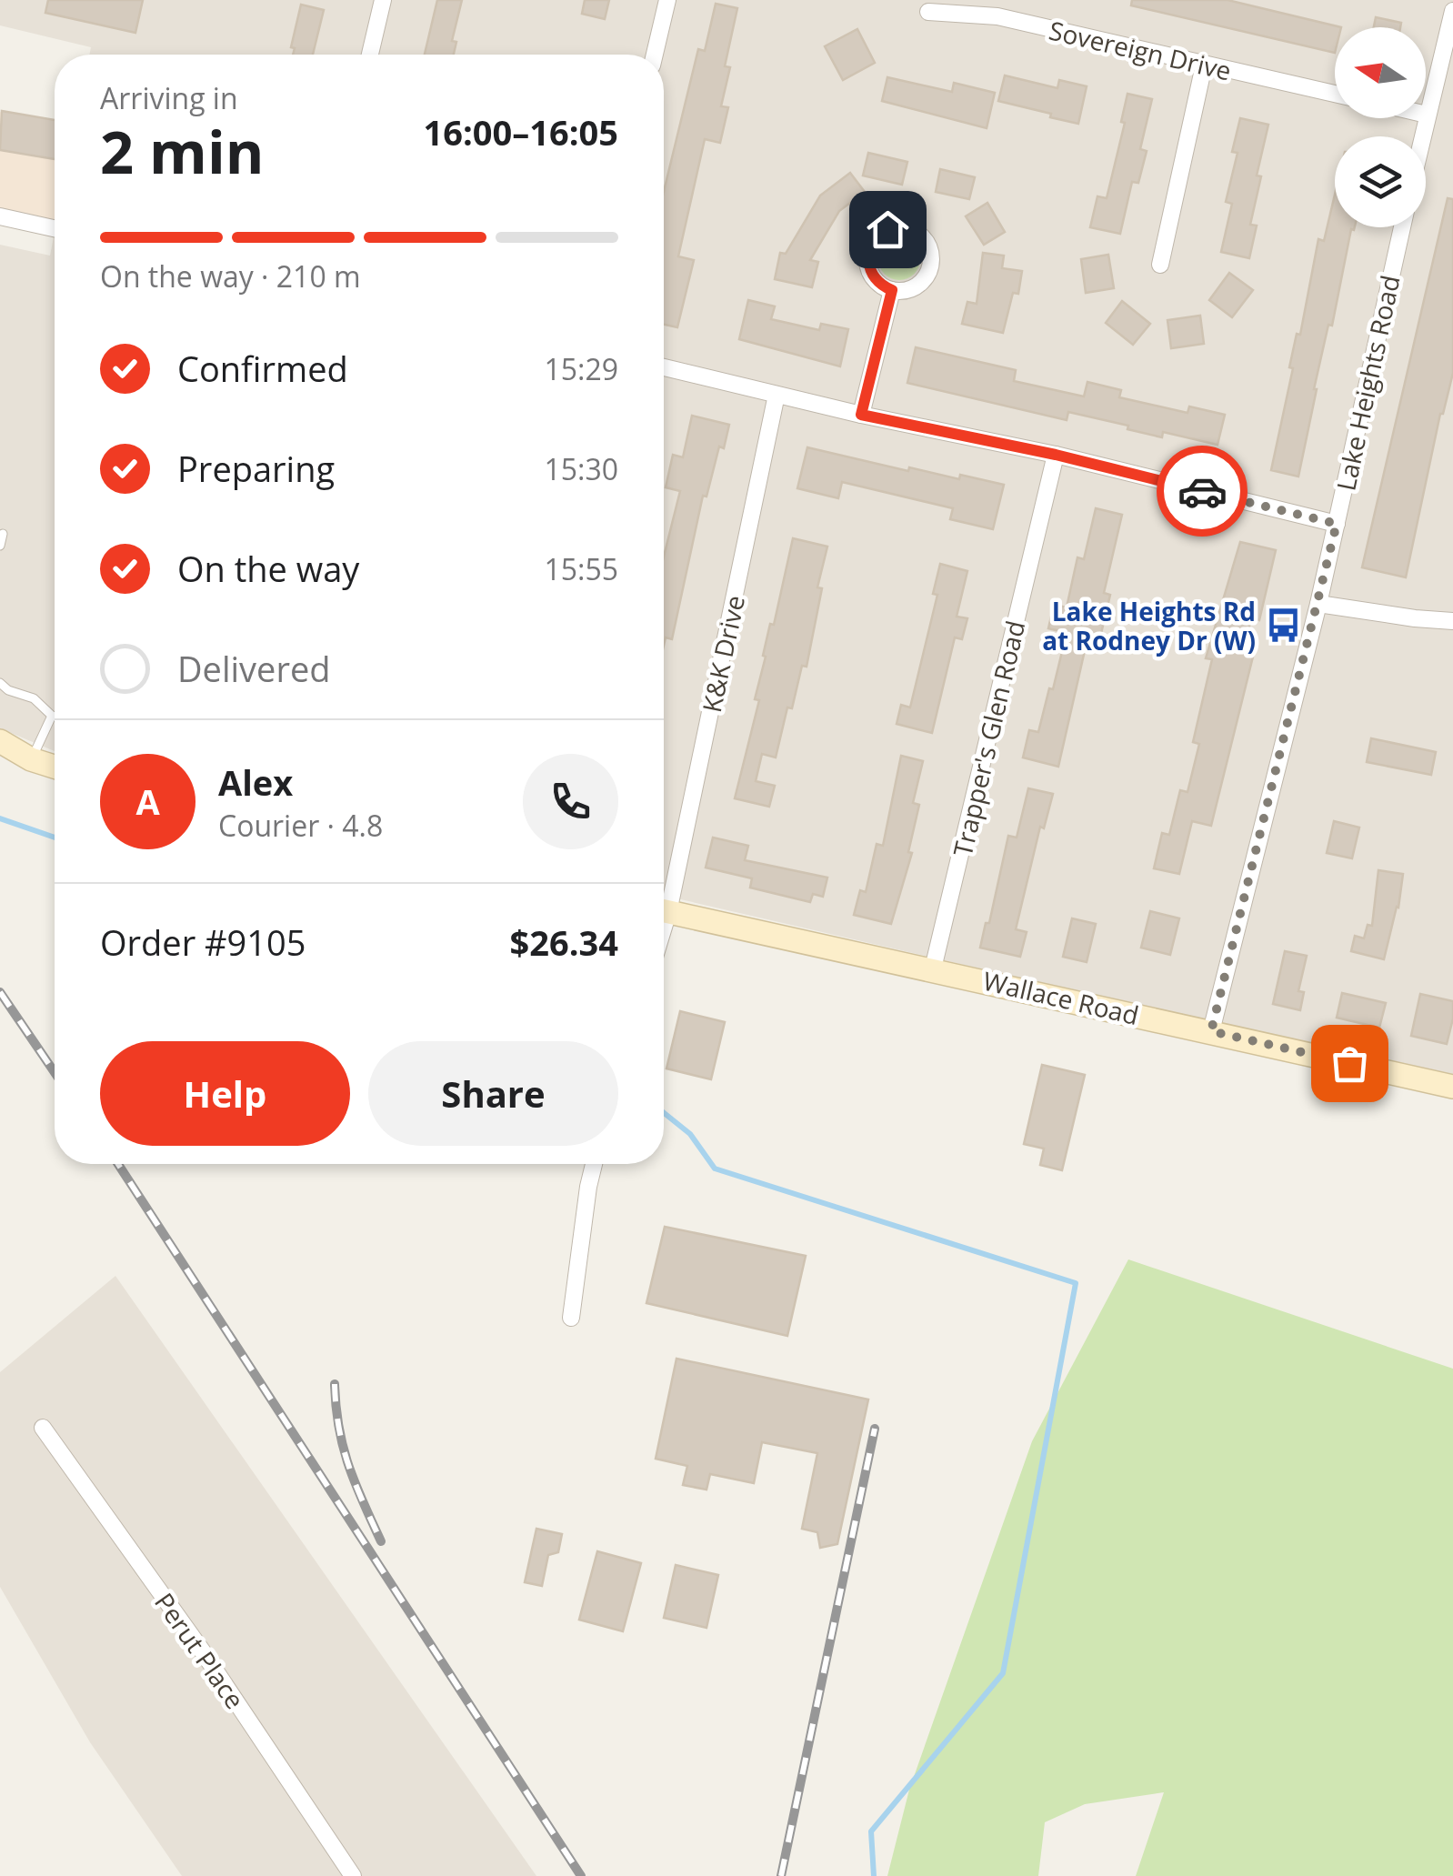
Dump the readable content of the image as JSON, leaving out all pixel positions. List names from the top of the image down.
{
  "streets": {
    "street": [
      "Sovereign Drive",
      "Lake Heights Road",
      "K&K Drive",
      "Trapper's Glen Road",
      "Wallace Road",
      "Perut Place"
    ]
  },
  "crossings": [
    ["Lake Heights Road", "Wallace Road"],
    ["Trapper's Glen Road", "Wallace Road"]
  ],
  "places": {
    "bus stop": ["Lake Heights Rd at Rodney Dr (W)"]
  },
  "north": "left",
  "page": {
    "heading": ["2 min", "Arriving in", "16:00–16:05"],
    "panel": [
      "Alex",
      "Courier · 4.8",
      "Order #9105",
      "$26.34"
    ],
    "bar": "On the way · 210 m",
    "list": [
      ["Confirmed", "15:29"],
      ["Preparing", "15:30"],
      ["On the way", "15:55"],
      "Delivered"
    ],
    "round": "A",
    "buttons": ["Help", "Share"]
  }
}
